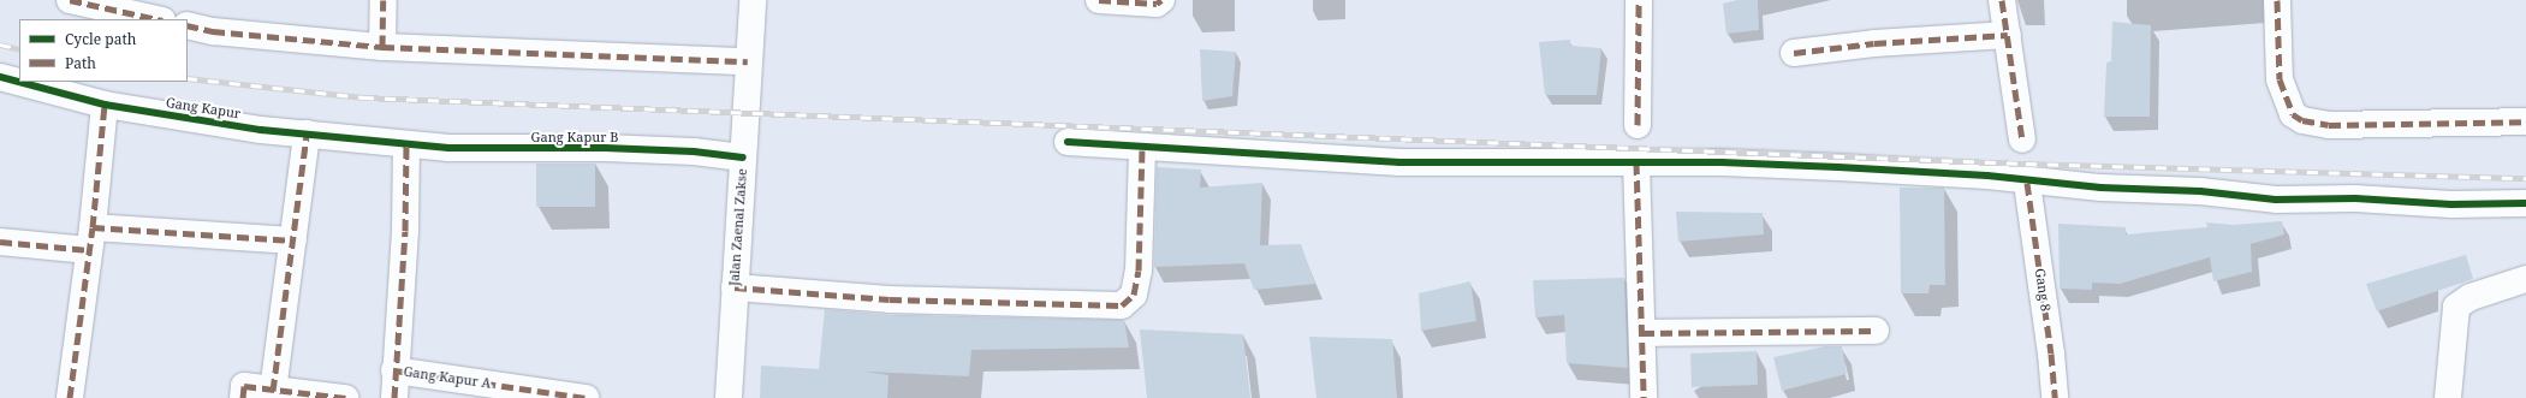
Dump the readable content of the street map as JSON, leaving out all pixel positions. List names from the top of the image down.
{
  "streets": {
    "street": [
      "Gang Kapur",
      "Gang Kapur B",
      "Jalan Zaenal Zakse",
      "Gang 8",
      "Gang Kapur A"
    ]
  },
  "crossings": [
    ["Gang Kapur", "Gang Kapur B"],
    ["Gang Kapur B", "Jalan Zaenal Zakse"]
  ],
  "legend": ["Cycle path", "Path"]
}
